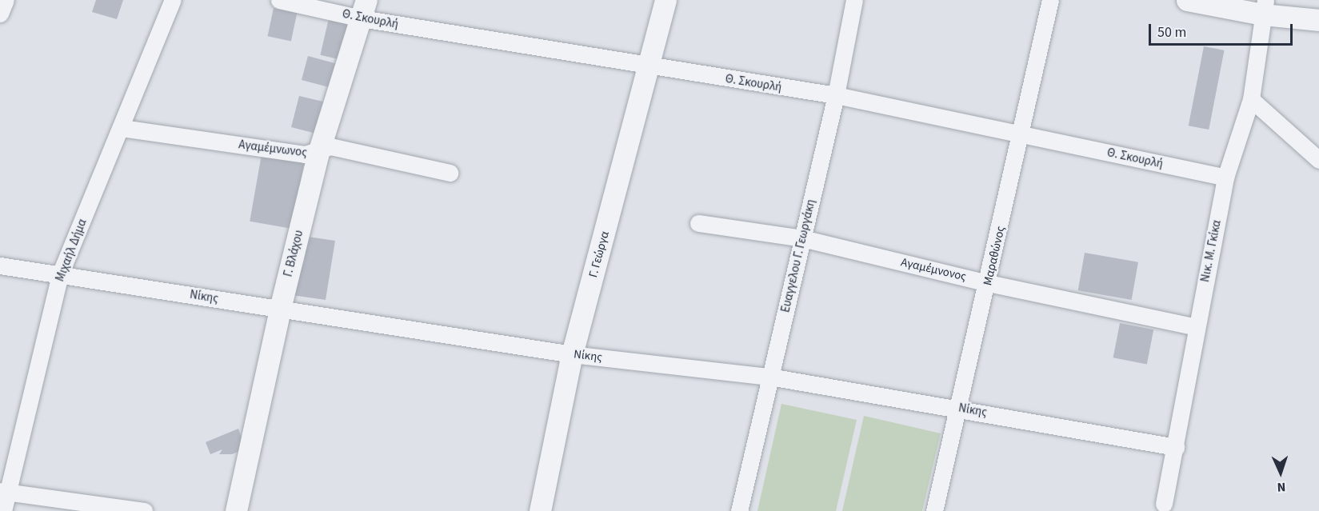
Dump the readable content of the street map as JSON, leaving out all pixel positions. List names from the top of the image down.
{
  "streets": {
    "street": [
      "Θ. Σκουρλή",
      "Αγαμέμνωνος",
      "Μιχαήλ Δήμα",
      "Νικ. Μ. Γκίκα",
      "Γ. Βλάχου",
      "Γ. Γεώργα",
      "Ευαγγελου Γ. Γεωργάκη",
      "Μαραθώνος",
      "Αγαμέμνονος",
      "Νίκης"
    ]
  },
  "crossings": [
    ["Θ. Σκουρλή", "Νικ. Μ. Γκίκα"],
    ["Θ. Σκουρλή", "Γ. Βλάχου"],
    ["Θ. Σκουρλή", "Γ. Γεώργα"],
    ["Θ. Σκουρλή", "Ευαγγελου Γ. Γεωργάκη"],
    ["Θ. Σκουρλή", "Μαραθώνος"],
    ["Αγαμέμνωνος", "Μιχαήλ Δήμα"],
    ["Αγαμέμνωνος", "Γ. Βλάχου"],
    ["Μιχαήλ Δήμα", "Νίκης"],
    ["Νικ. Μ. Γκίκα", "Αγαμέμνονος"],
    ["Νικ. Μ. Γκίκα", "Νίκης"],
    ["Γ. Βλάχου", "Νίκης"],
    ["Γ. Γεώργα", "Νίκης"],
    ["Ευαγγελου Γ. Γεωργάκη", "Αγαμέμνονος"],
    ["Ευαγγελου Γ. Γεωργάκη", "Νίκης"],
    ["Μαραθώνος", "Αγαμέμνονος"],
    ["Μαραθώνος", "Νίκης"]
  ],
  "scale_bar": "50 m",
  "north": "bottom"
}
